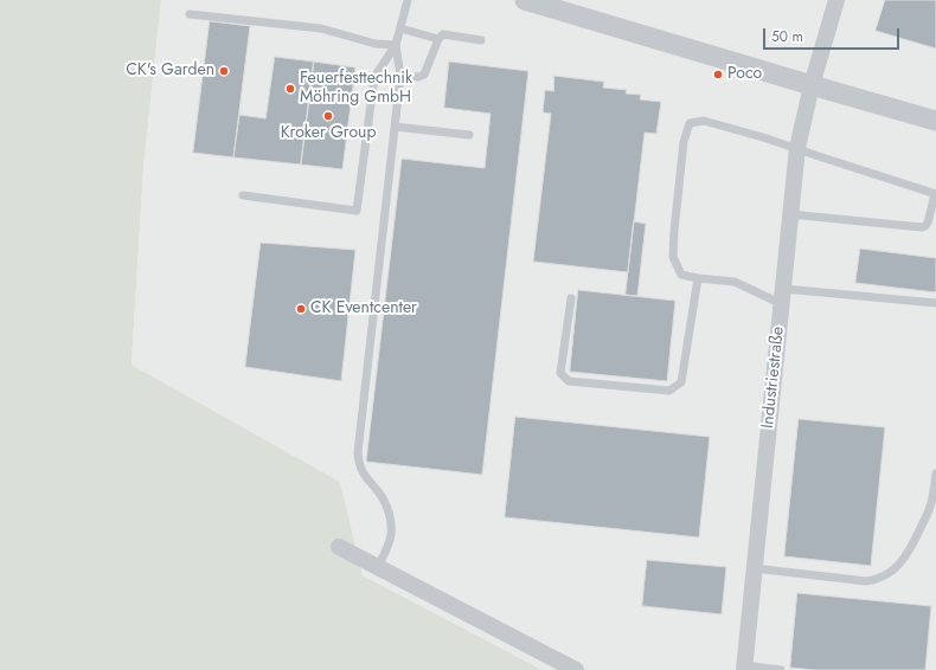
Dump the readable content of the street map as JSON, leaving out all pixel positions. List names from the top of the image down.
{
  "streets": {
    "street": ["Industriestraße"]
  },
  "places": [
    "CK's Garden",
    "Poco",
    "Feuerfesttechnik Möhring GmbH",
    "Kroker Group",
    "CK Eventcenter"
  ],
  "scale_bar": "50 m"
}
